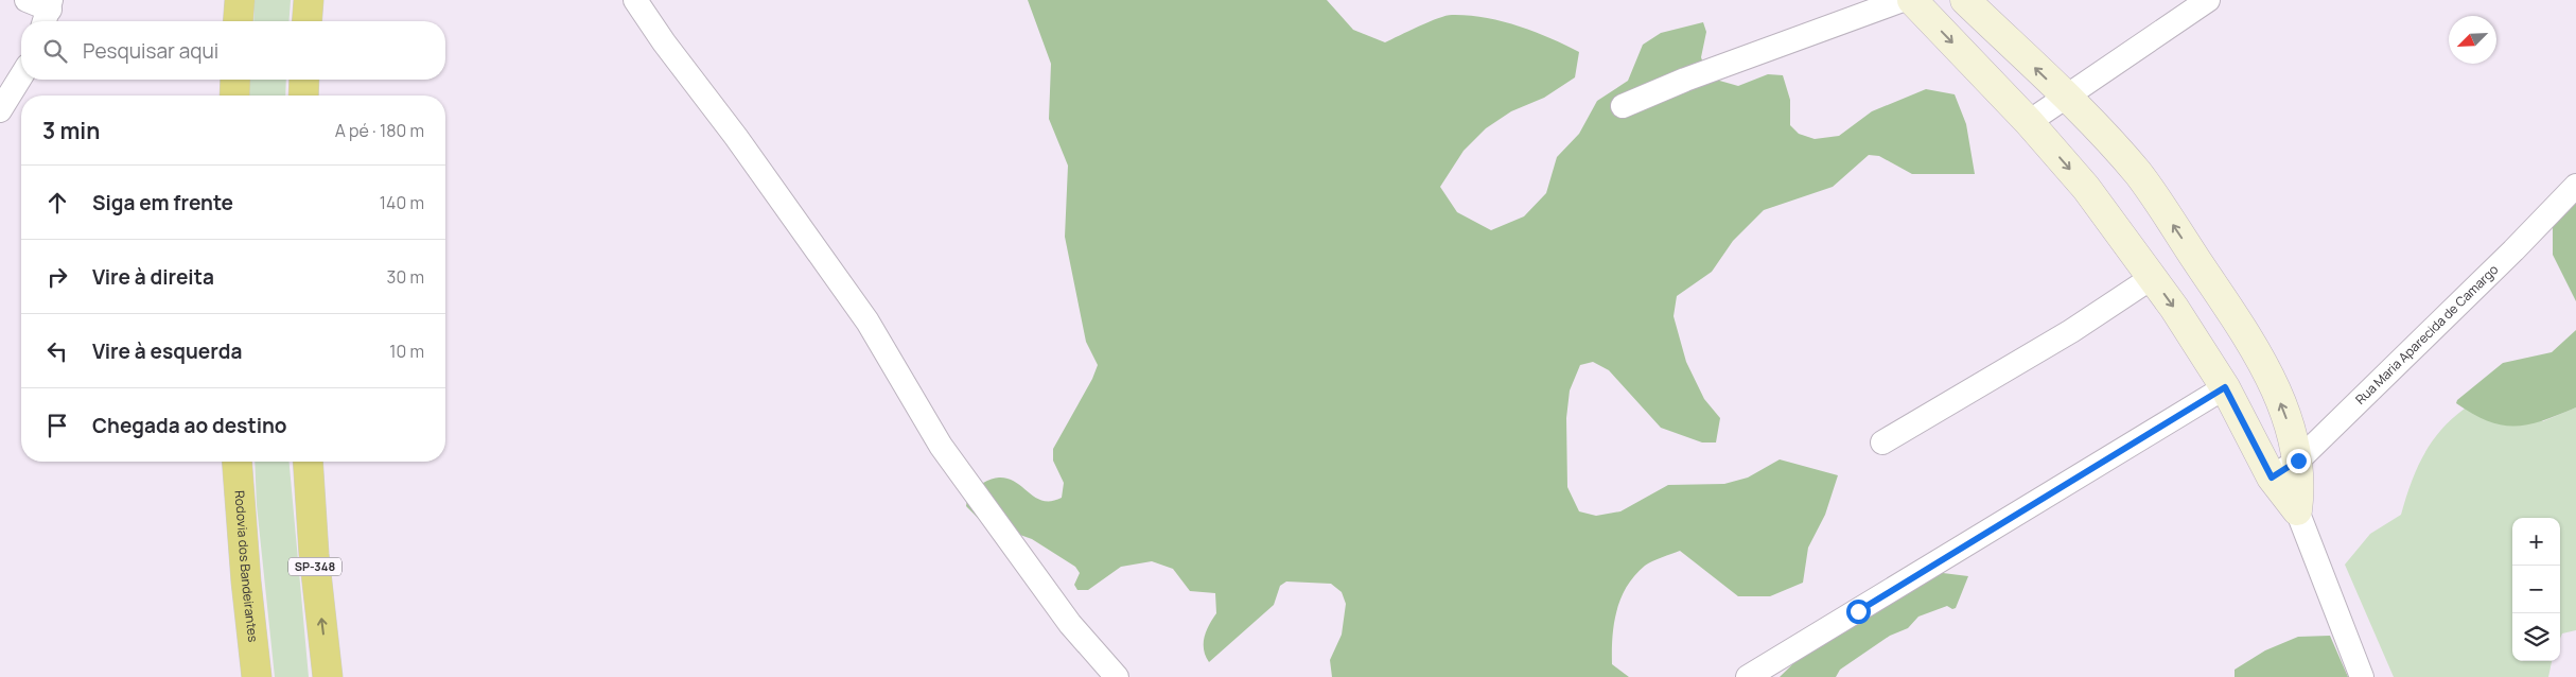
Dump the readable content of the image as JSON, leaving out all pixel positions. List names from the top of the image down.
{
  "streets": {
    "highway": ["Rodovia dos Bandeirantes", "SP-348"],
    "street": ["Rua Maria Aparecida de Camargo"]
  },
  "north": "bottom left",
  "page": {
    "search": "Pesquisar aqui",
    "heading": ["3 min", "A pé · 180 m"],
    "list": [
      ["Siga em frente", "140 m"],
      ["Vire à direita", "30 m"],
      ["Vire à esquerda", "10 m"],
      "Chegada ao destino"
    ],
    "map_buttons": ["+", "−"]
  }
}
